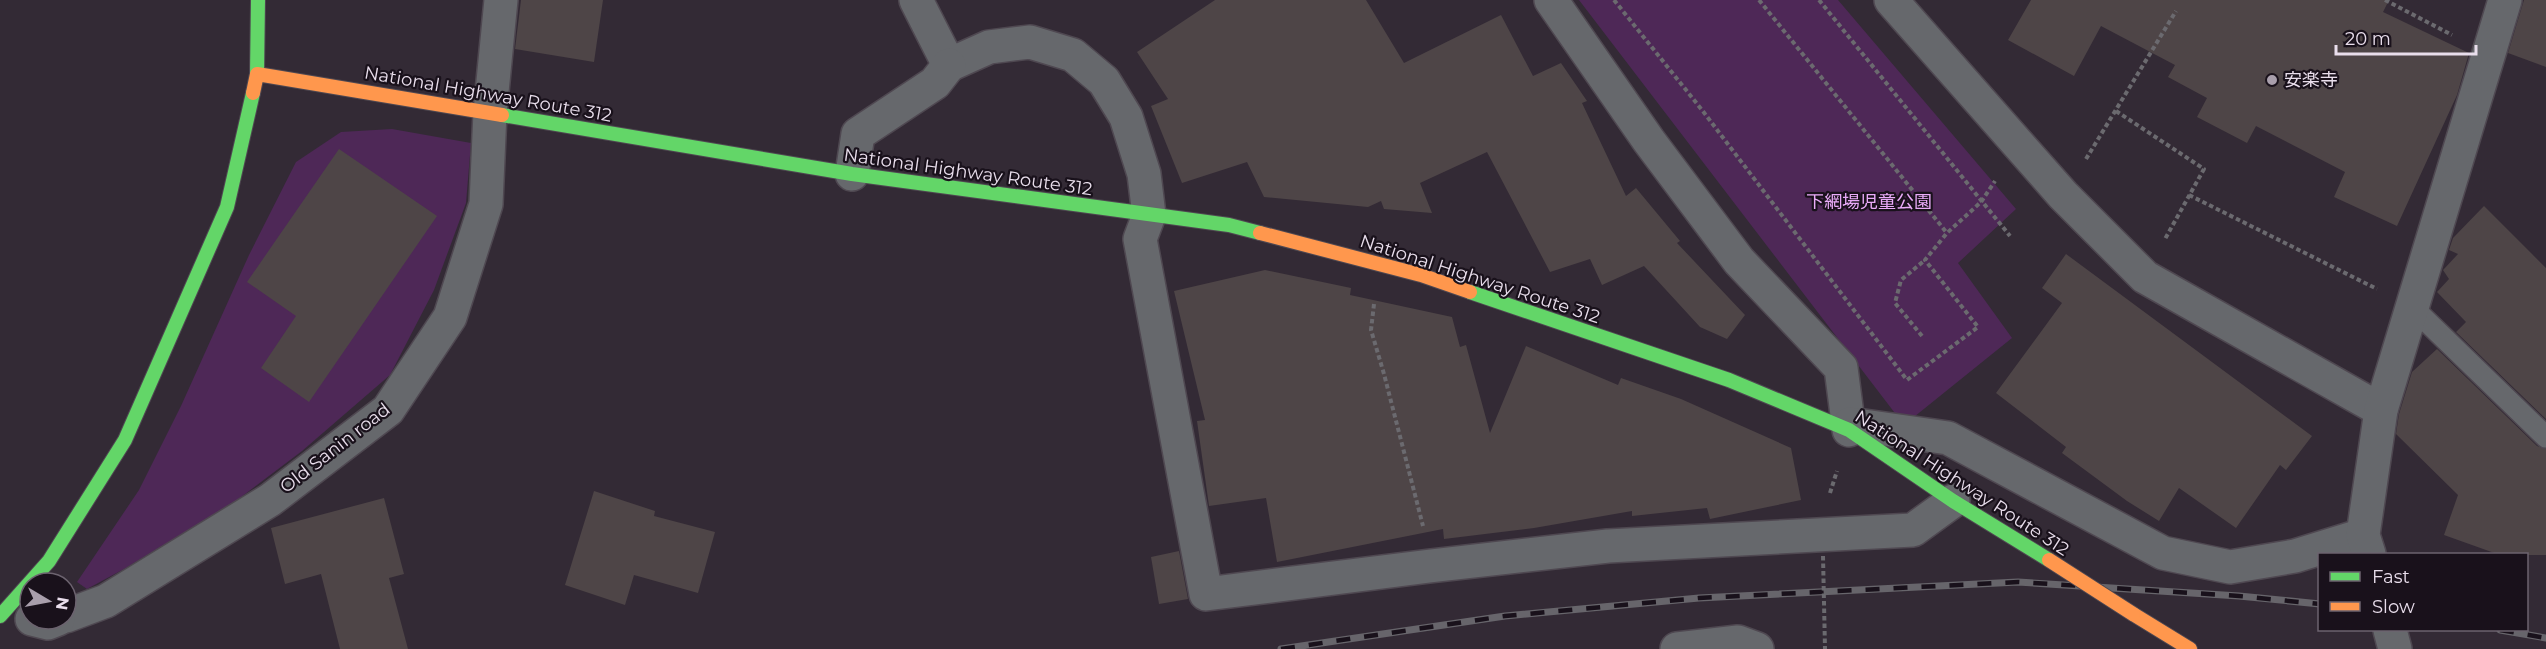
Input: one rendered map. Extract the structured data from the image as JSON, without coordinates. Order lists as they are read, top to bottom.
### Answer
{
  "streets": {
    "main road": ["National Highway Route 312"],
    "street": ["Old Sanin road"]
  },
  "crossings": [
    ["National Highway Route 312", "Old Sanin road"]
  ],
  "parks": ["下網場児童公園"],
  "places": ["安楽寺"],
  "legend": ["Fast", "Slow"],
  "scale_bar": "20 m",
  "north": "right"
}
